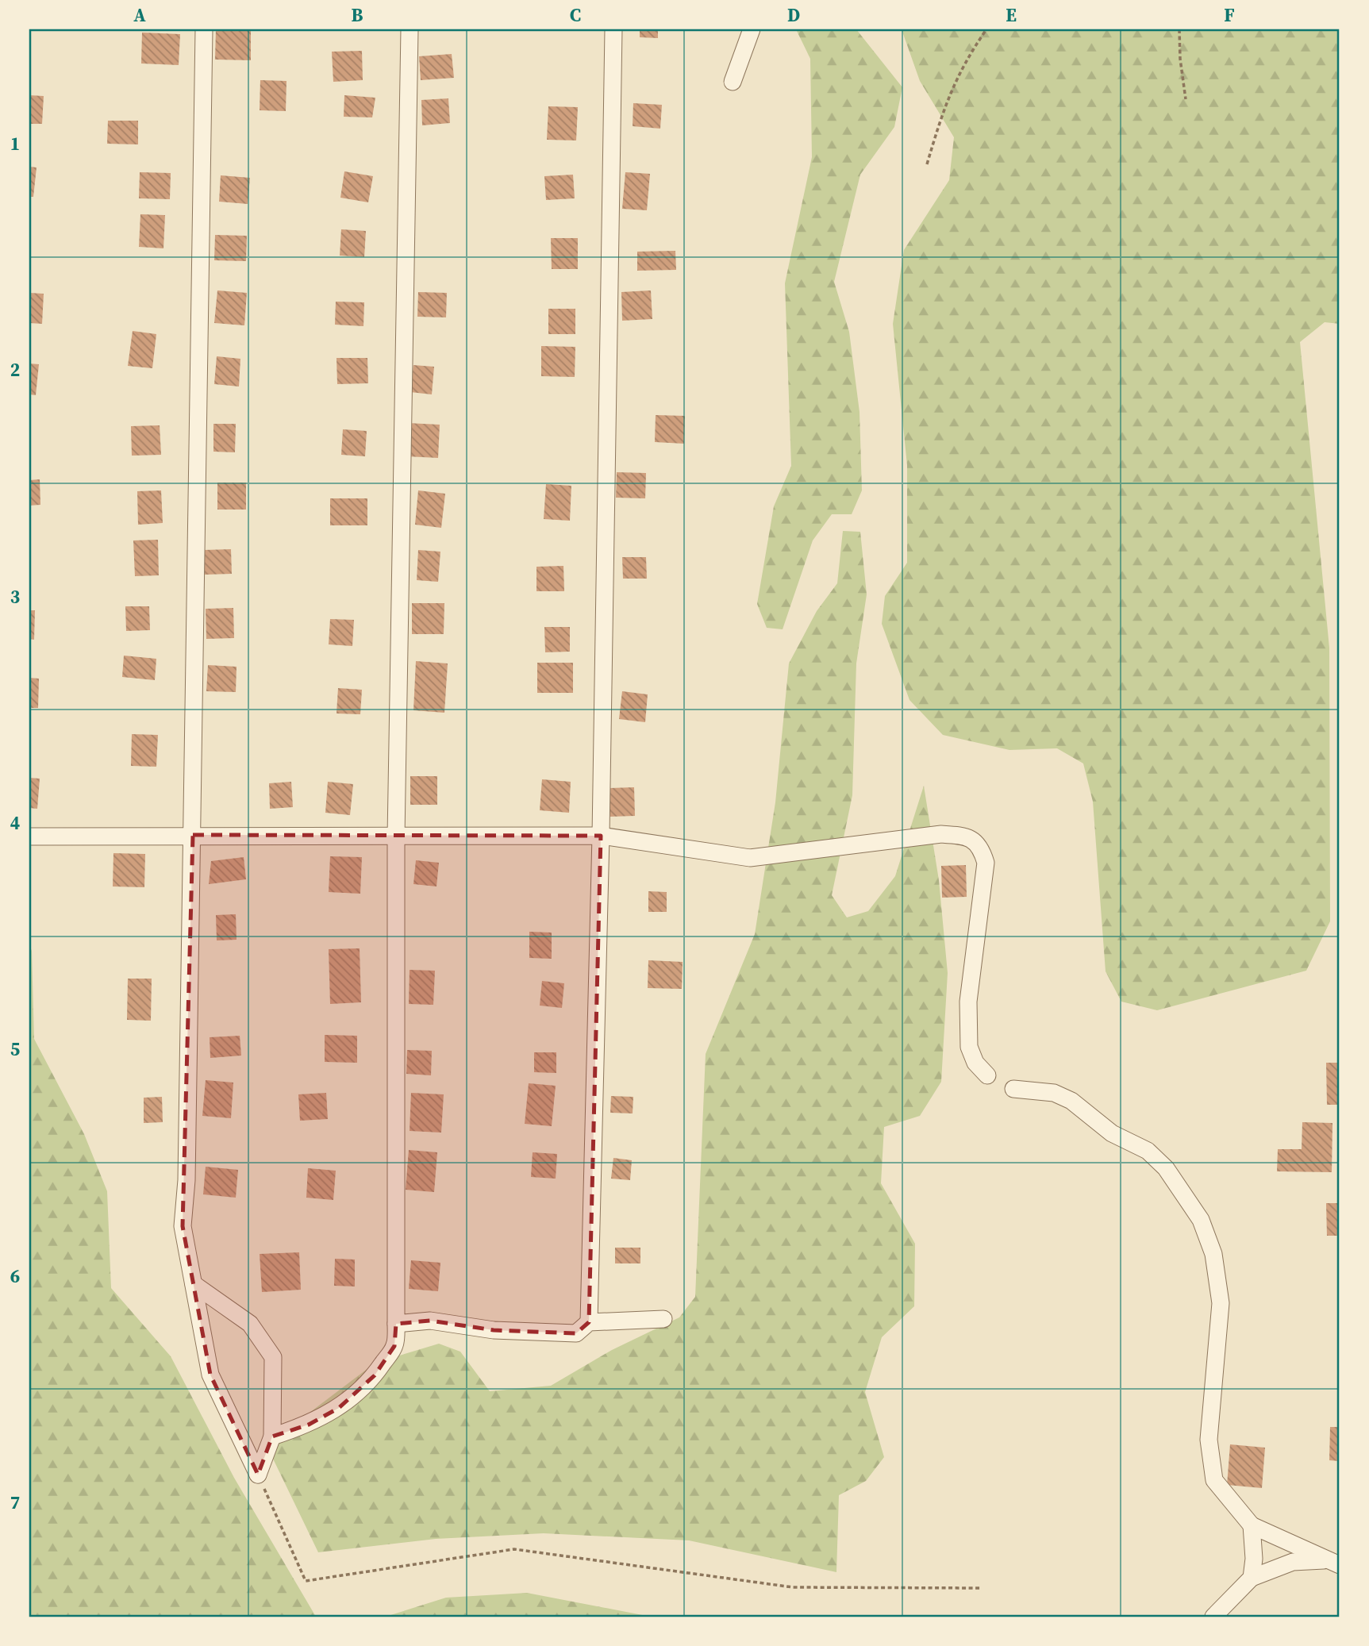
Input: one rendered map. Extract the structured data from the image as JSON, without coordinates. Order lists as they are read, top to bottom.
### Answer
{
  "grid": {
    "columns": [
      "A",
      "B",
      "C",
      "D",
      "E",
      "F"
    ],
    "rows": [
      "1",
      "2",
      "3",
      "4",
      "5",
      "6",
      "7"
    ]
  }
}
